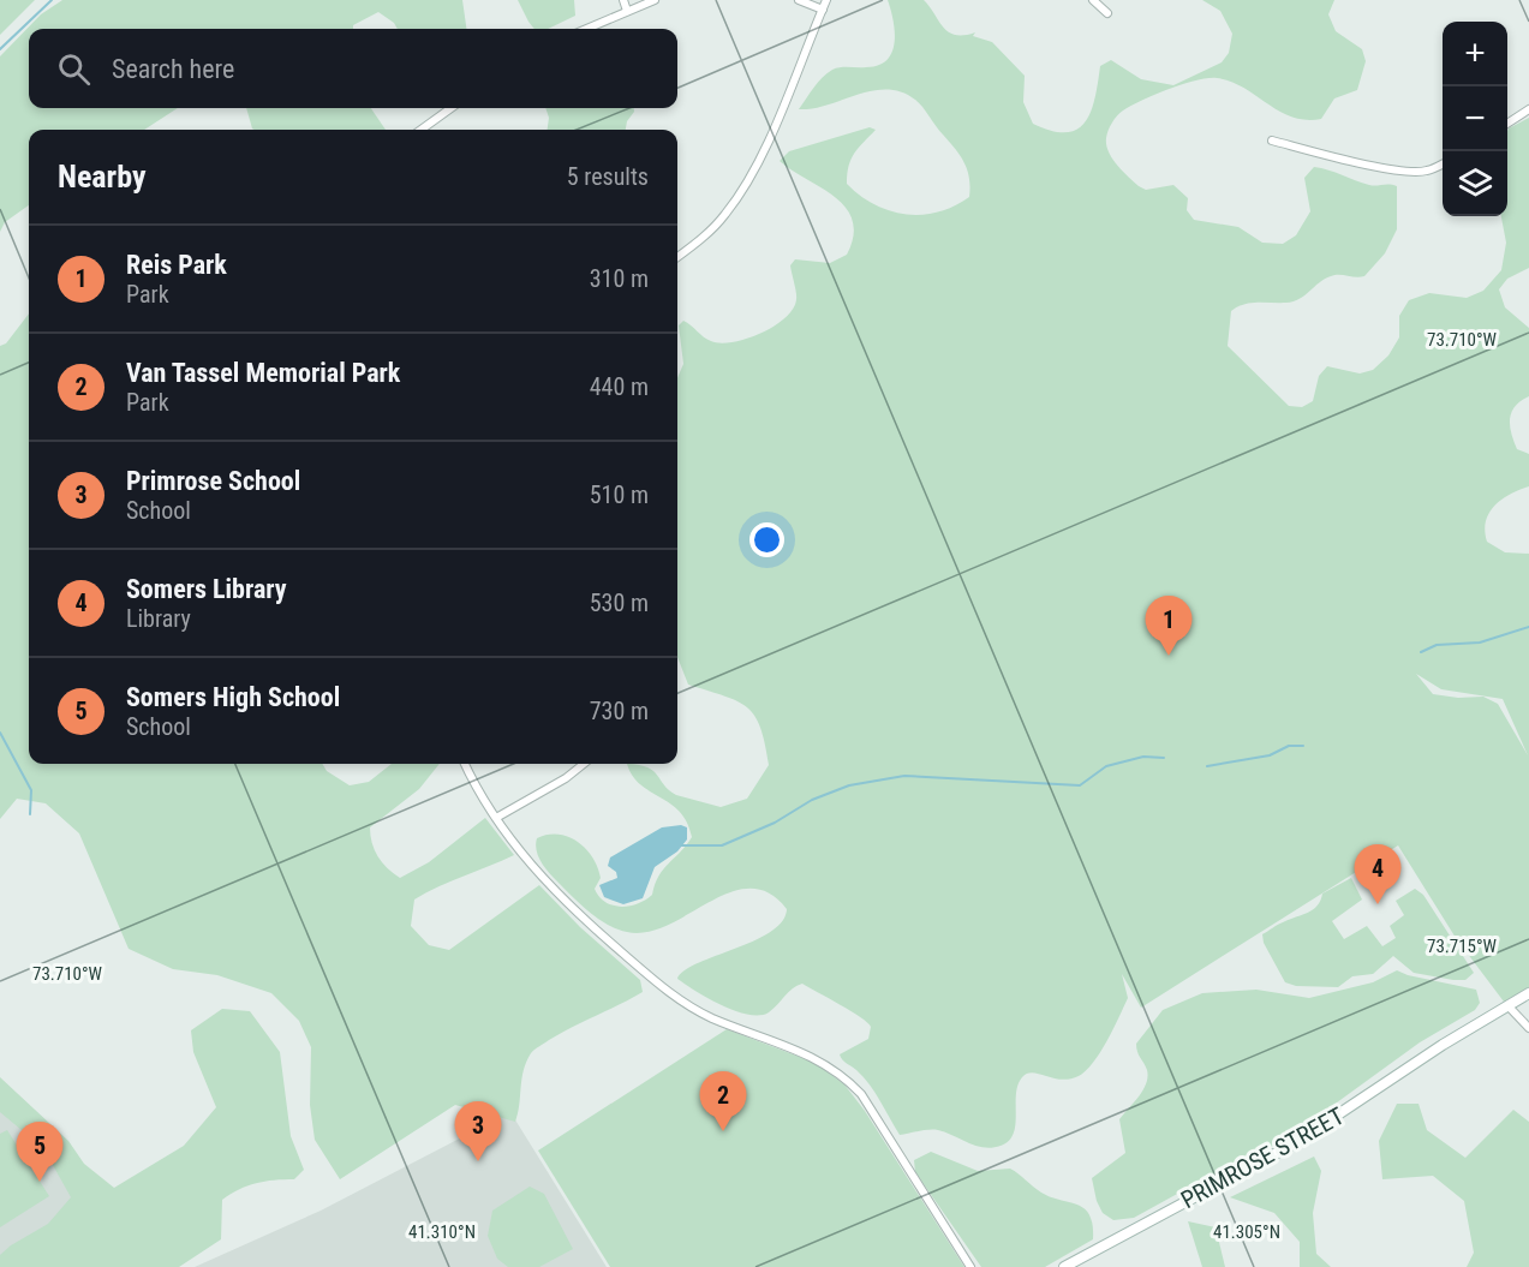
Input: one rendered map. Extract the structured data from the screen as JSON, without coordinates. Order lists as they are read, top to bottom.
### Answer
{
  "streets": {
    "main road": ["PRIMROSE STREET"]
  },
  "page": {
    "map_buttons": ["+", "−"],
    "search": "Search here",
    "heading": ["Nearby", "5 results"],
    "list": [
      {
        "mark": "1",
        "name": "Reis Park",
        "note": "Park",
        "value": "310 m"
      },
      {
        "mark": "2",
        "name": "Van Tassel Memorial Park",
        "note": "Park",
        "value": "440 m"
      },
      {
        "mark": "3",
        "name": "Primrose School",
        "note": "School",
        "value": "510 m"
      },
      {
        "mark": "4",
        "name": "Somers Library",
        "note": "Library",
        "value": "530 m"
      },
      {
        "mark": "5",
        "name": "Somers High School",
        "note": "School",
        "value": "730 m"
      }
    ],
    "pins": [
      "1",
      "4",
      "2",
      "3",
      "5"
    ]
  },
  "coordinates": [
    "73.710°W",
    "73.715°W",
    "41.310°N",
    "41.305°N"
  ]
}
